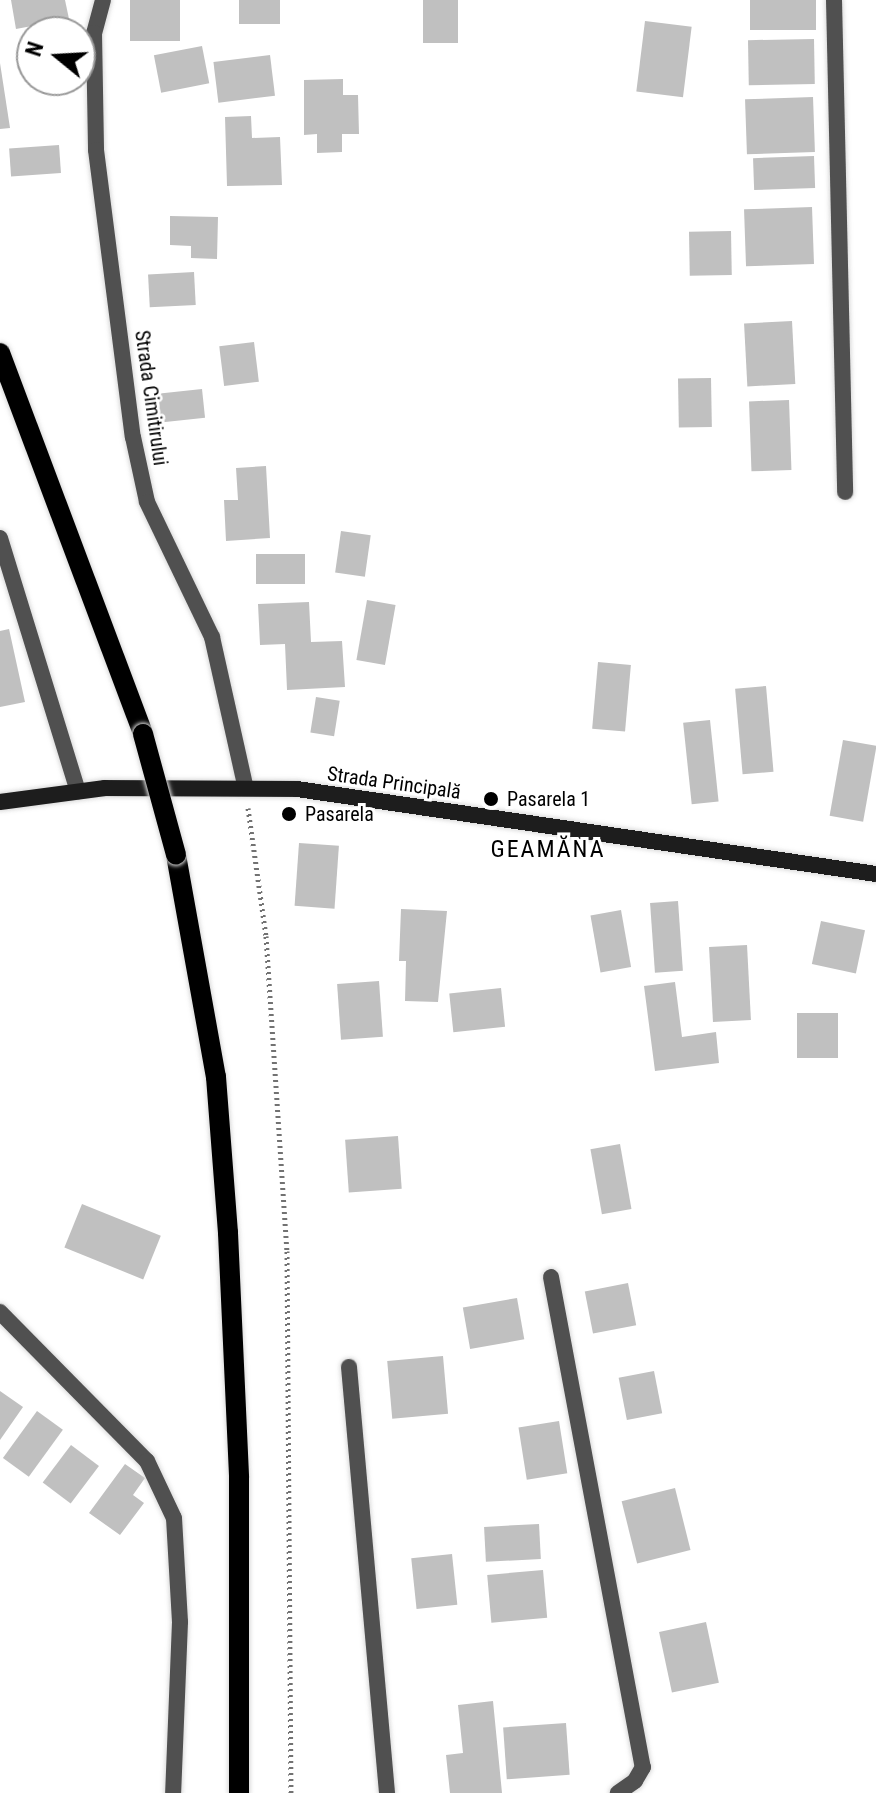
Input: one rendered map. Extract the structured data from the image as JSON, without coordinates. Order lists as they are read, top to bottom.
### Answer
{
  "streets": {
    "main road": ["Strada Principală"],
    "street": ["Strada Cimitirului"]
  },
  "crossings": [
    ["Strada Cimitirului", "Strada Principală"]
  ],
  "districts": ["GEAMĂNA"],
  "places": ["Pasarela 1", "Pasarela"],
  "north": "left"
}
